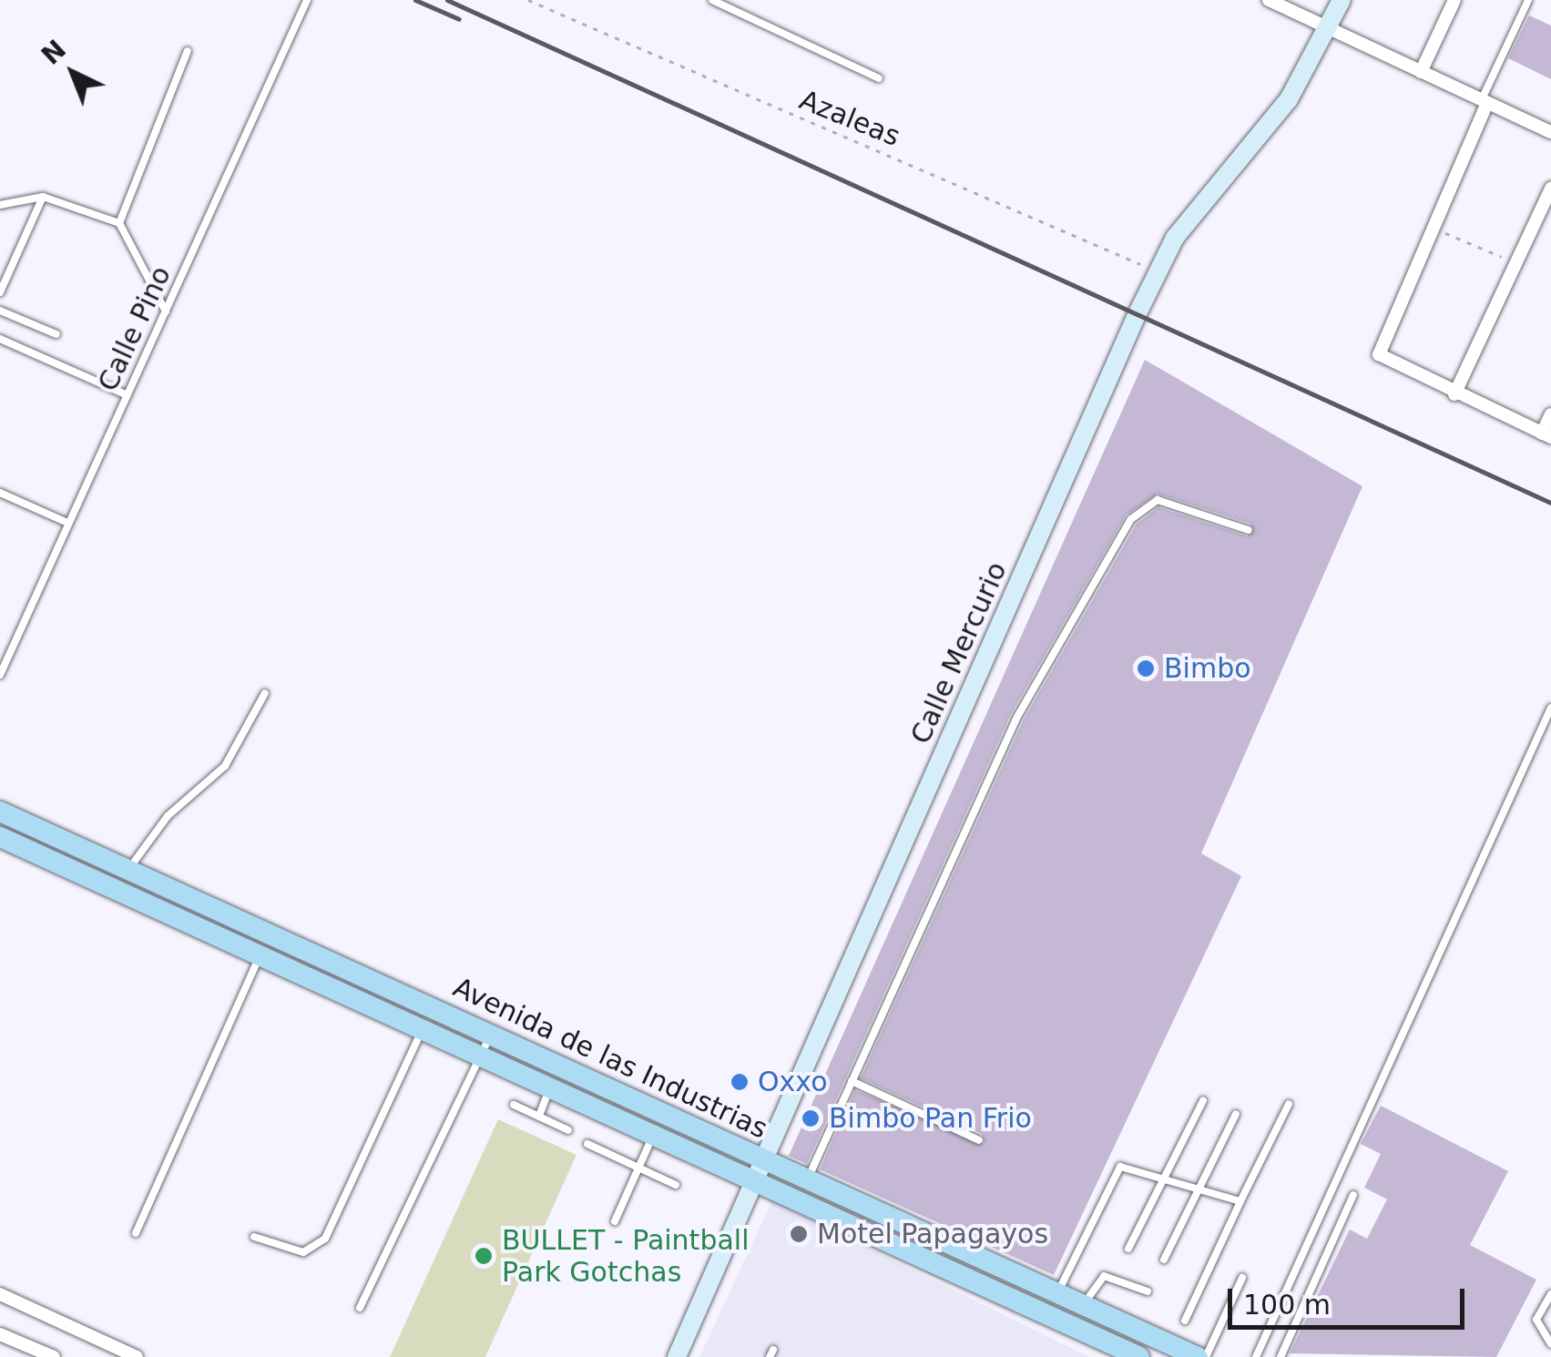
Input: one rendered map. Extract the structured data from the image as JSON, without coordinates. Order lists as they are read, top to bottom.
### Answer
{
  "streets": {
    "main road": ["Calle Mercurio", "Avenida de las Industrias"],
    "lane": ["Calle Pino"],
    "path": ["Azaleas"]
  },
  "crossings": [
    ["Azaleas", "Calle Mercurio"],
    ["Calle Mercurio", "Avenida de las Industrias"]
  ],
  "places": [
    "Bimbo",
    "Oxxo",
    "Bimbo Pan Frio",
    "Motel Papagayos",
    "BULLET - Paintball Park Gotchas"
  ],
  "scale_bar": "100 m",
  "north": "top left"
}
